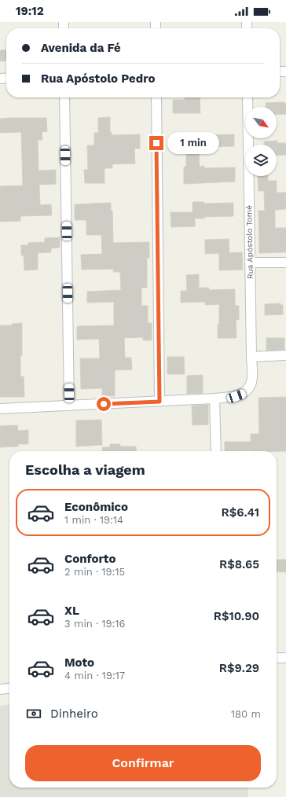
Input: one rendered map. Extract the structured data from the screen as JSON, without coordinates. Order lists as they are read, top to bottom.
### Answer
{
  "streets": {
    "street": ["Rua Apóstolo Tomé"]
  },
  "north": "bottom right",
  "page": {
    "status": "19:12",
    "banner": ["Avenida da Fé", "Rua Apóstolo Pedro"],
    "bubble": "1 min",
    "heading": "Escolha a viagem",
    "list": [
      {
        "name": "Econômico",
        "note": "1 min · 19:14",
        "value": "R$6.41"
      },
      {
        "name": "Conforto",
        "note": "2 min · 19:15",
        "value": "R$8.65"
      },
      {
        "name": "XL",
        "note": "3 min · 19:16",
        "value": "R$10.90"
      },
      {
        "name": "Moto",
        "note": "4 min · 19:17",
        "value": "R$9.29"
      }
    ],
    "pay": ["Dinheiro", "180 m"],
    "buttons": "Confirmar"
  }
}
